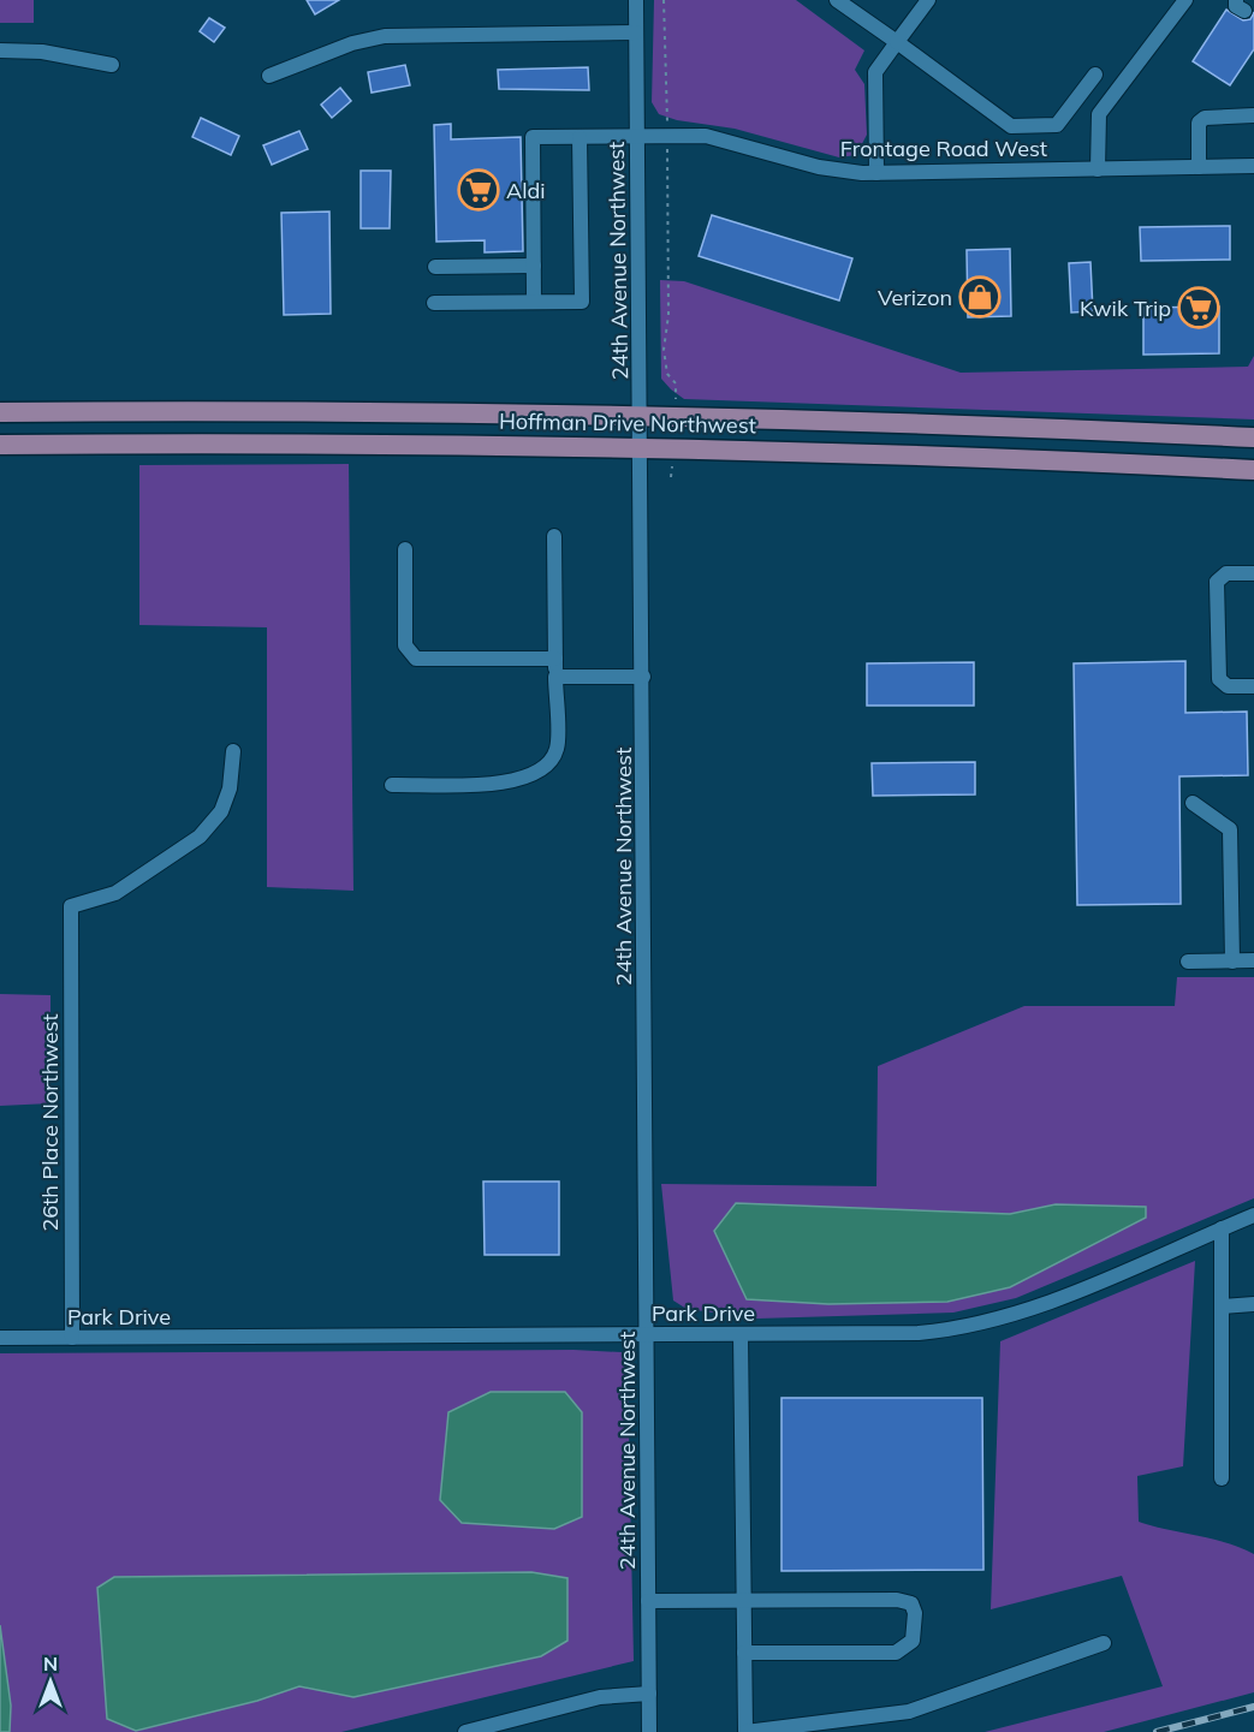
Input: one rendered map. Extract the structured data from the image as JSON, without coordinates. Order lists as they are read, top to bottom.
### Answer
{
  "streets": {
    "main road": ["Hoffman Drive Northwest"],
    "street": [
      "Frontage Road West",
      "24th Avenue Northwest",
      "26th Place Northwest",
      "Park Drive"
    ]
  },
  "crossings": [
    ["Frontage Road West", "24th Avenue Northwest"],
    ["24th Avenue Northwest", "Hoffman Drive Northwest"],
    ["24th Avenue Northwest", "Park Drive"],
    ["26th Place Northwest", "Park Drive"]
  ],
  "places": {
    "supermarket": ["Aldi", "Kwik Trip"],
    "shop": ["Verizon"]
  },
  "north": "top"
}
